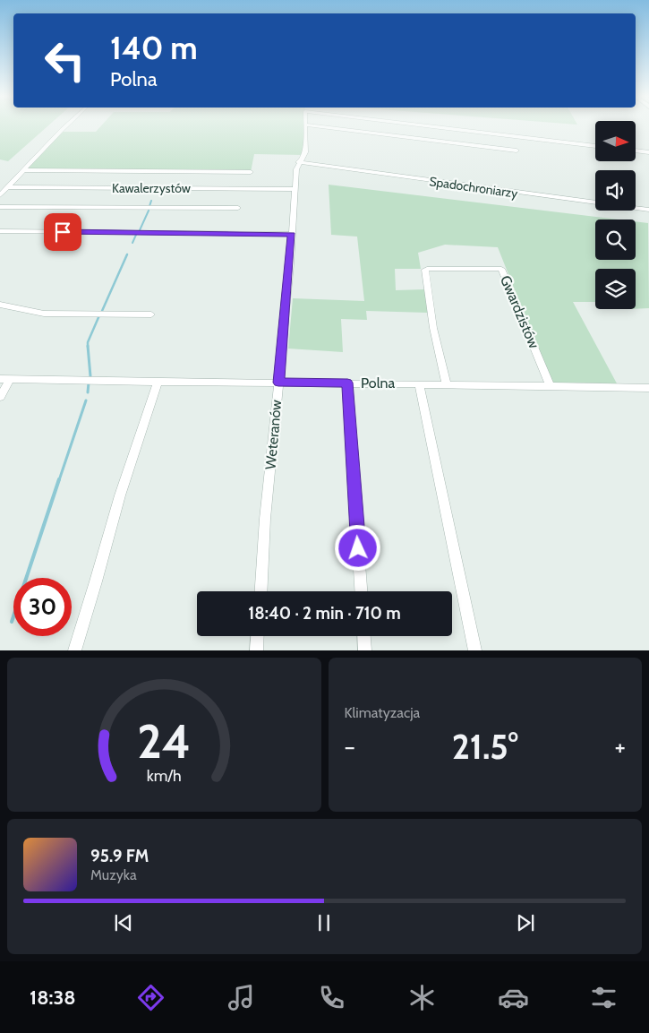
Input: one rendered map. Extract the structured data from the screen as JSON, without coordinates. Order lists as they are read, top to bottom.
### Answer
{
  "streets": {
    "street": [
      "Spadochroniarzy",
      "Kawalerzystów",
      "Gwardzistów",
      "Polna",
      "Weteranów"
    ]
  },
  "crossings": [
    ["Spadochroniarzy", "Weteranów"],
    ["Kawalerzystów", "Weteranów"],
    ["Gwardzistów", "Polna"],
    ["Polna", "Weteranów"]
  ],
  "north": "right",
  "page": {
    "turn": ["140 m", "Polna"],
    "limit": "30",
    "trip": "18:40 · 2 min · 710 m",
    "tile": "Klimatyzacja",
    "heat": ["−", "21.5°", "+"],
    "song": ["95.9 FM", "Muzyka"],
    "tabs": "18:38",
    "gauge": ["24", "km/h"]
  }
}
